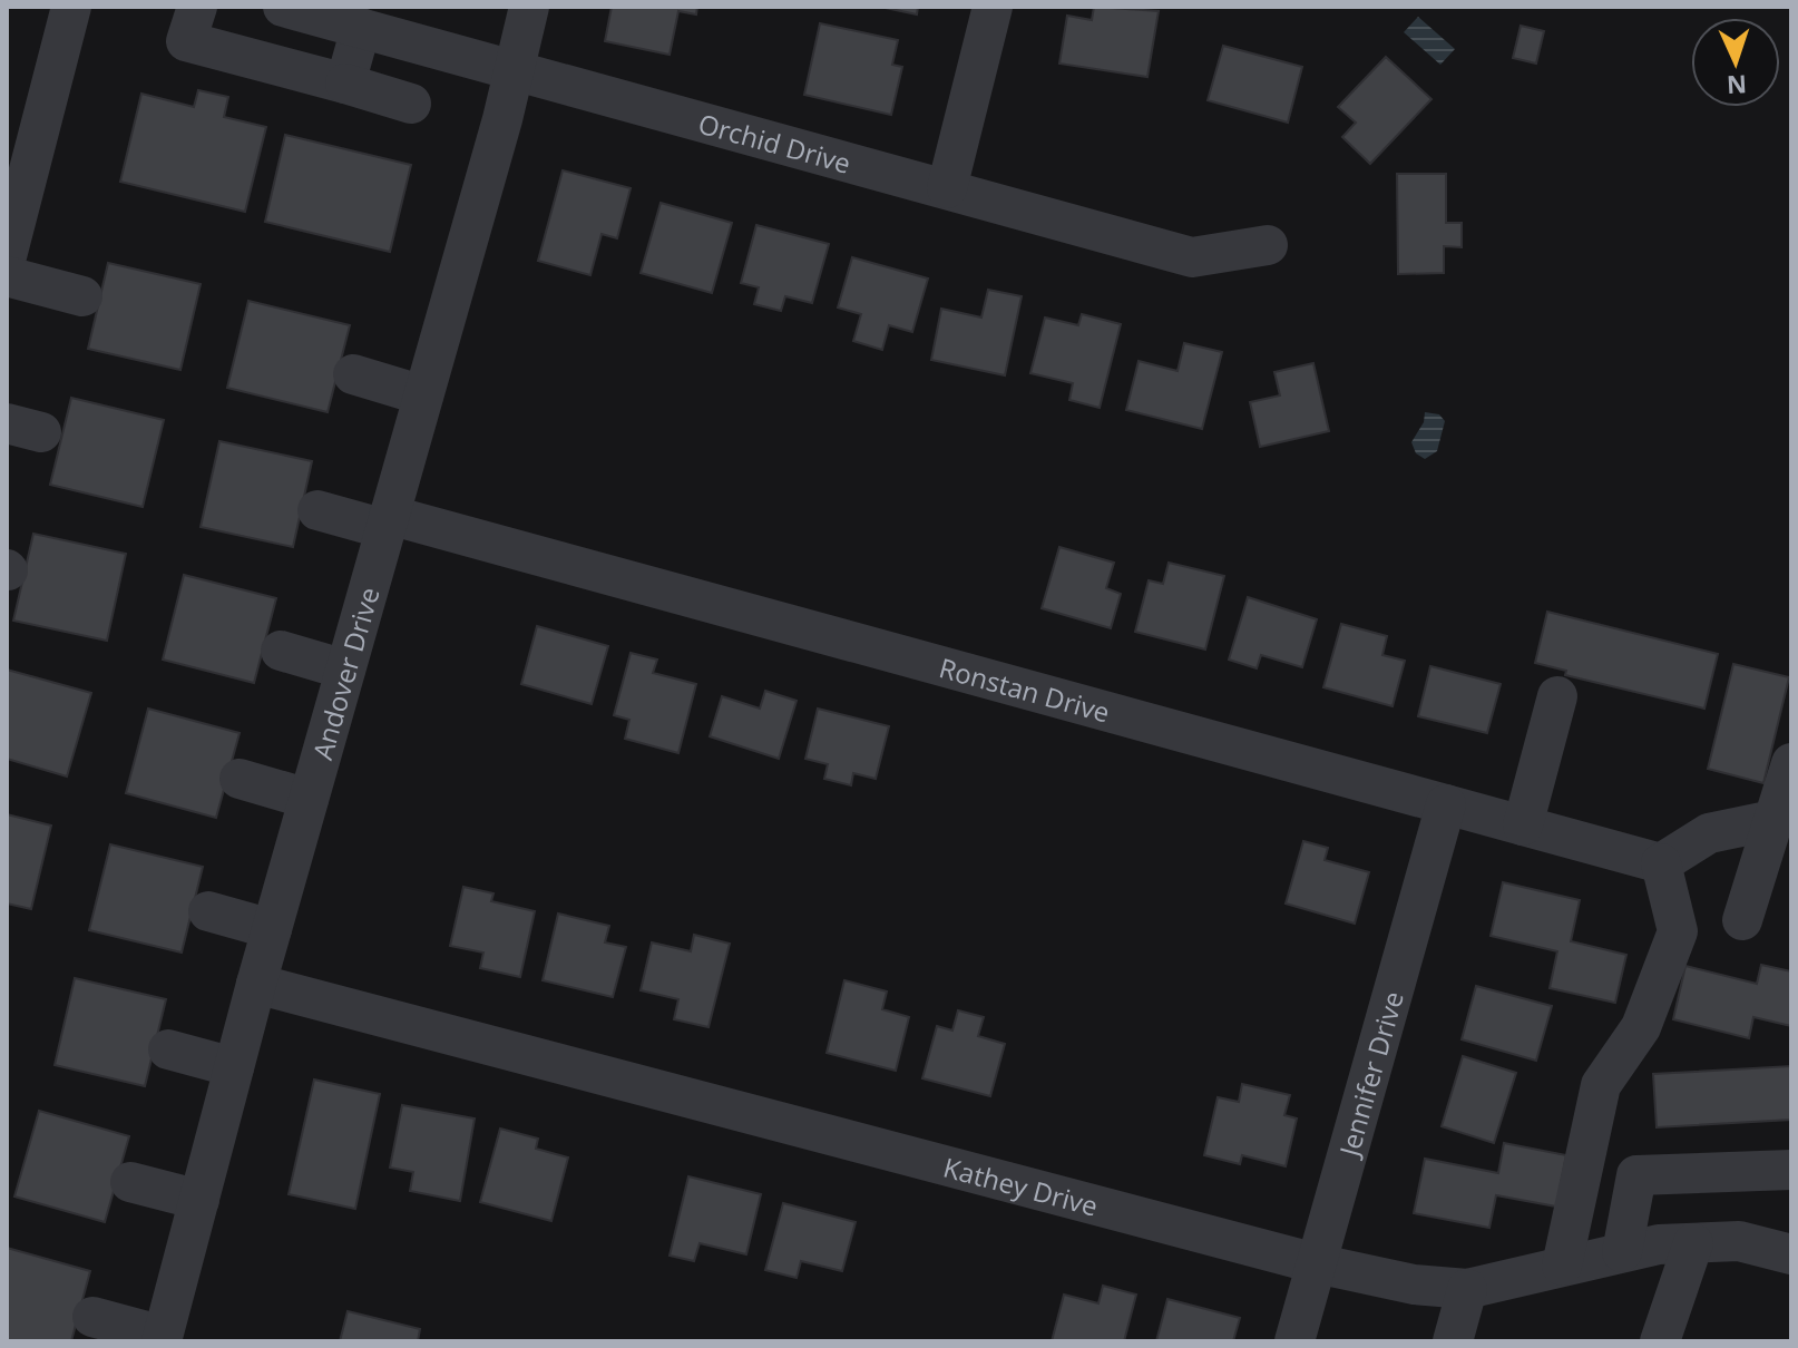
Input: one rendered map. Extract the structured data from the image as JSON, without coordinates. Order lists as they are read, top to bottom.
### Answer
{
  "streets": {
    "street": [
      "Orchid Drive",
      "Andover Drive",
      "Ronstan Drive",
      "Jennifer Drive",
      "Kathey Drive"
    ]
  },
  "crossings": [
    ["Orchid Drive", "Andover Drive"],
    ["Andover Drive", "Ronstan Drive"],
    ["Andover Drive", "Kathey Drive"],
    ["Ronstan Drive", "Jennifer Drive"],
    ["Jennifer Drive", "Kathey Drive"]
  ],
  "north": "bottom"
}
